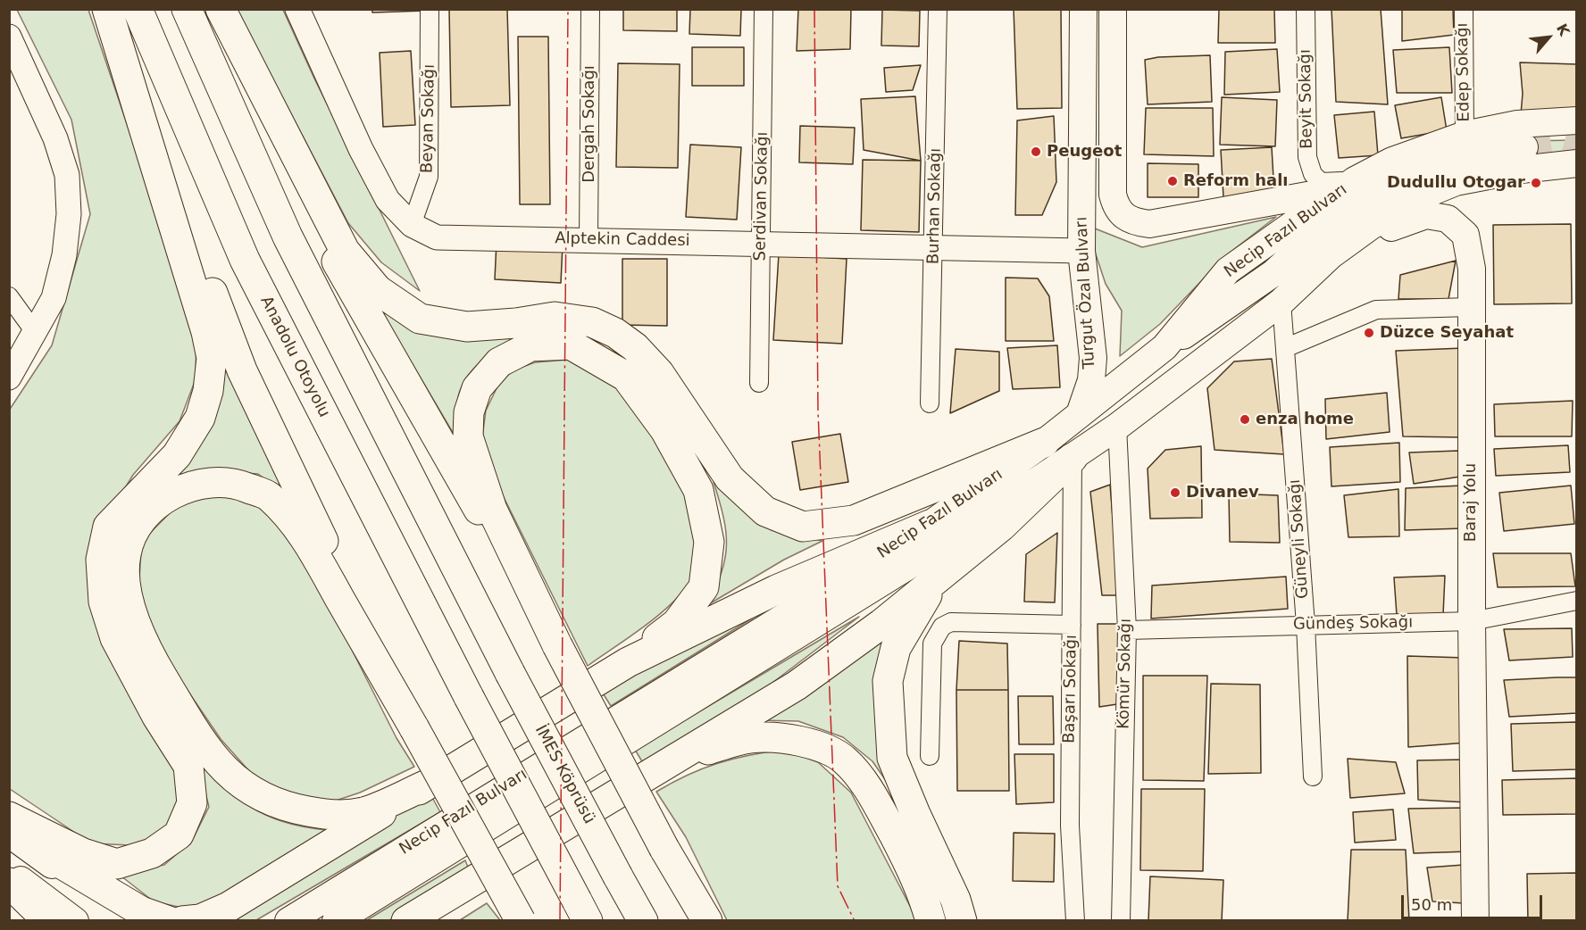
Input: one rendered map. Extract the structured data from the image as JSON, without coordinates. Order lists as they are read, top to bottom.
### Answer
{
  "streets": {
    "highway": ["Anadolu Otoyolu", "İMES Köprüsü"],
    "main road": [
      "Necip Fazıl Bulvarı",
      "Alptekin Caddesi",
      "Turgut Özal Bulvarı",
      "Baraj Yolu"
    ],
    "street": [
      "Edep Sokağı",
      "Beyit Sokağı",
      "Beyan Sokağı",
      "Dergah Sokağı",
      "Serdivan Sokağı",
      "Burhan Sokağı",
      "Güneyli Sokağı",
      "Gündeş Sokağı",
      "Kömür Sokağı",
      "Başarı Sokağı"
    ]
  },
  "crossings": [
    ["Edep Sokağı", "Necip Fazıl Bulvarı"],
    ["Beyit Sokağı", "Necip Fazıl Bulvarı"],
    ["Beyan Sokağı", "Alptekin Caddesi"],
    ["Dergah Sokağı", "Alptekin Caddesi"],
    ["Serdivan Sokağı", "Alptekin Caddesi"],
    ["Burhan Sokağı", "Alptekin Caddesi"],
    ["Necip Fazıl Bulvarı", "Turgut Özal Bulvarı"],
    ["Necip Fazıl Bulvarı", "Baraj Yolu"],
    ["Necip Fazıl Bulvarı", "Güneyli Sokağı"],
    ["Necip Fazıl Bulvarı", "Kömür Sokağı"],
    ["Necip Fazıl Bulvarı", "Başarı Sokağı"],
    ["Alptekin Caddesi", "Turgut Özal Bulvarı"],
    ["Baraj Yolu", "Gündeş Sokağı"],
    ["Güneyli Sokağı", "Gündeş Sokağı"],
    ["Gündeş Sokağı", "Kömür Sokağı"]
  ],
  "places": [
    "Peugeot",
    "Reform halı",
    "Dudullu Otogar",
    "Düzce Seyahat",
    "enza home",
    "Divanev"
  ],
  "scale_bar": "50 m",
  "north": "top right"
}
